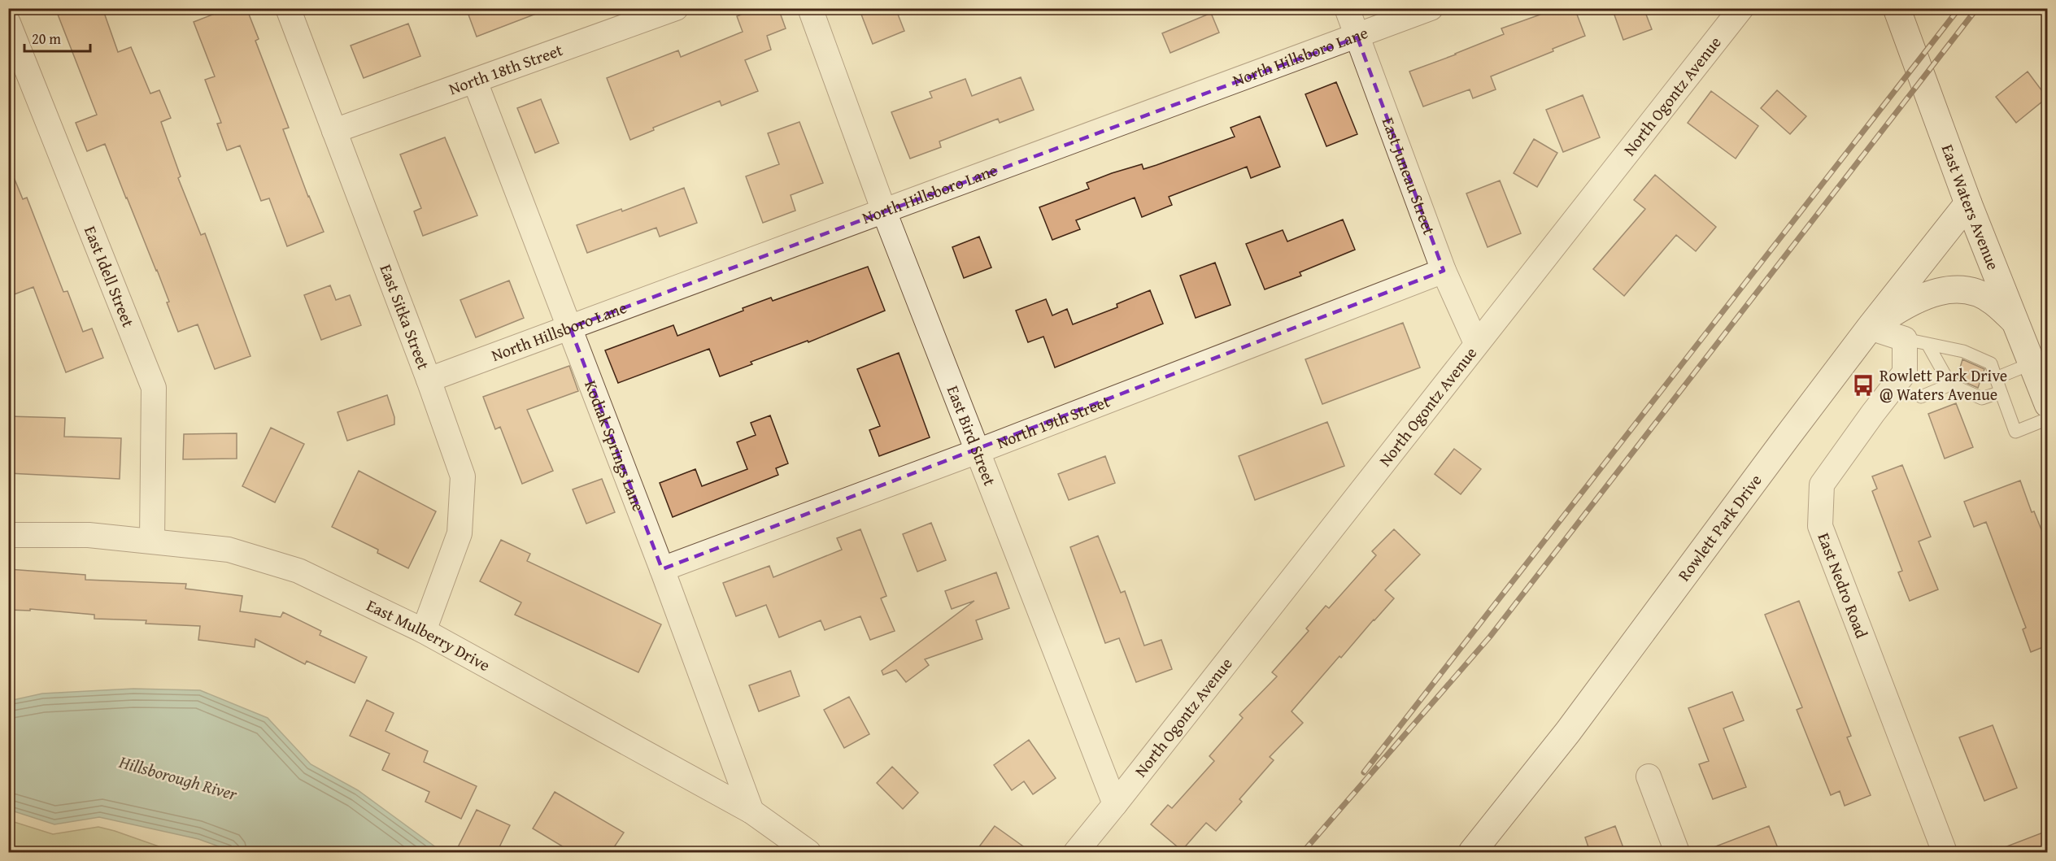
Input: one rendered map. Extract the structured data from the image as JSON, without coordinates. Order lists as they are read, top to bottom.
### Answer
{
  "streets": {
    "street": [
      "North Hillsboro Lane",
      "North 18th Street",
      "North Ogontz Avenue",
      "East Juneau Street",
      "East Waters Avenue",
      "East Idell Street",
      "East Sitka Street",
      "North 19th Street",
      "East Bird Street",
      "Kodiak Springs Lane",
      "Rowlett Park Drive",
      "East Nedro Road",
      "East Mulberry Drive"
    ]
  },
  "crossings": [
    ["North Hillsboro Lane", "East Juneau Street"],
    ["North Hillsboro Lane", "East Sitka Street"],
    ["North Hillsboro Lane", "East Bird Street"],
    ["North Hillsboro Lane", "Kodiak Springs Lane"],
    ["North 18th Street", "East Sitka Street"],
    ["North 18th Street", "Kodiak Springs Lane"],
    ["North Ogontz Avenue", "East Juneau Street"],
    ["North Ogontz Avenue", "East Bird Street"],
    ["East Juneau Street", "North 19th Street"],
    ["East Waters Avenue", "Rowlett Park Drive"],
    ["East Idell Street", "East Mulberry Drive"],
    ["East Sitka Street", "East Mulberry Drive"],
    ["North 19th Street", "East Bird Street"],
    ["North 19th Street", "Kodiak Springs Lane"],
    ["Kodiak Springs Lane", "East Mulberry Drive"]
  ],
  "water": ["Hillsborough River"],
  "places": {
    "bus stop": ["Rowlett Park Drive @ Waters Avenue"]
  },
  "scale_bar": "20 m"
}
